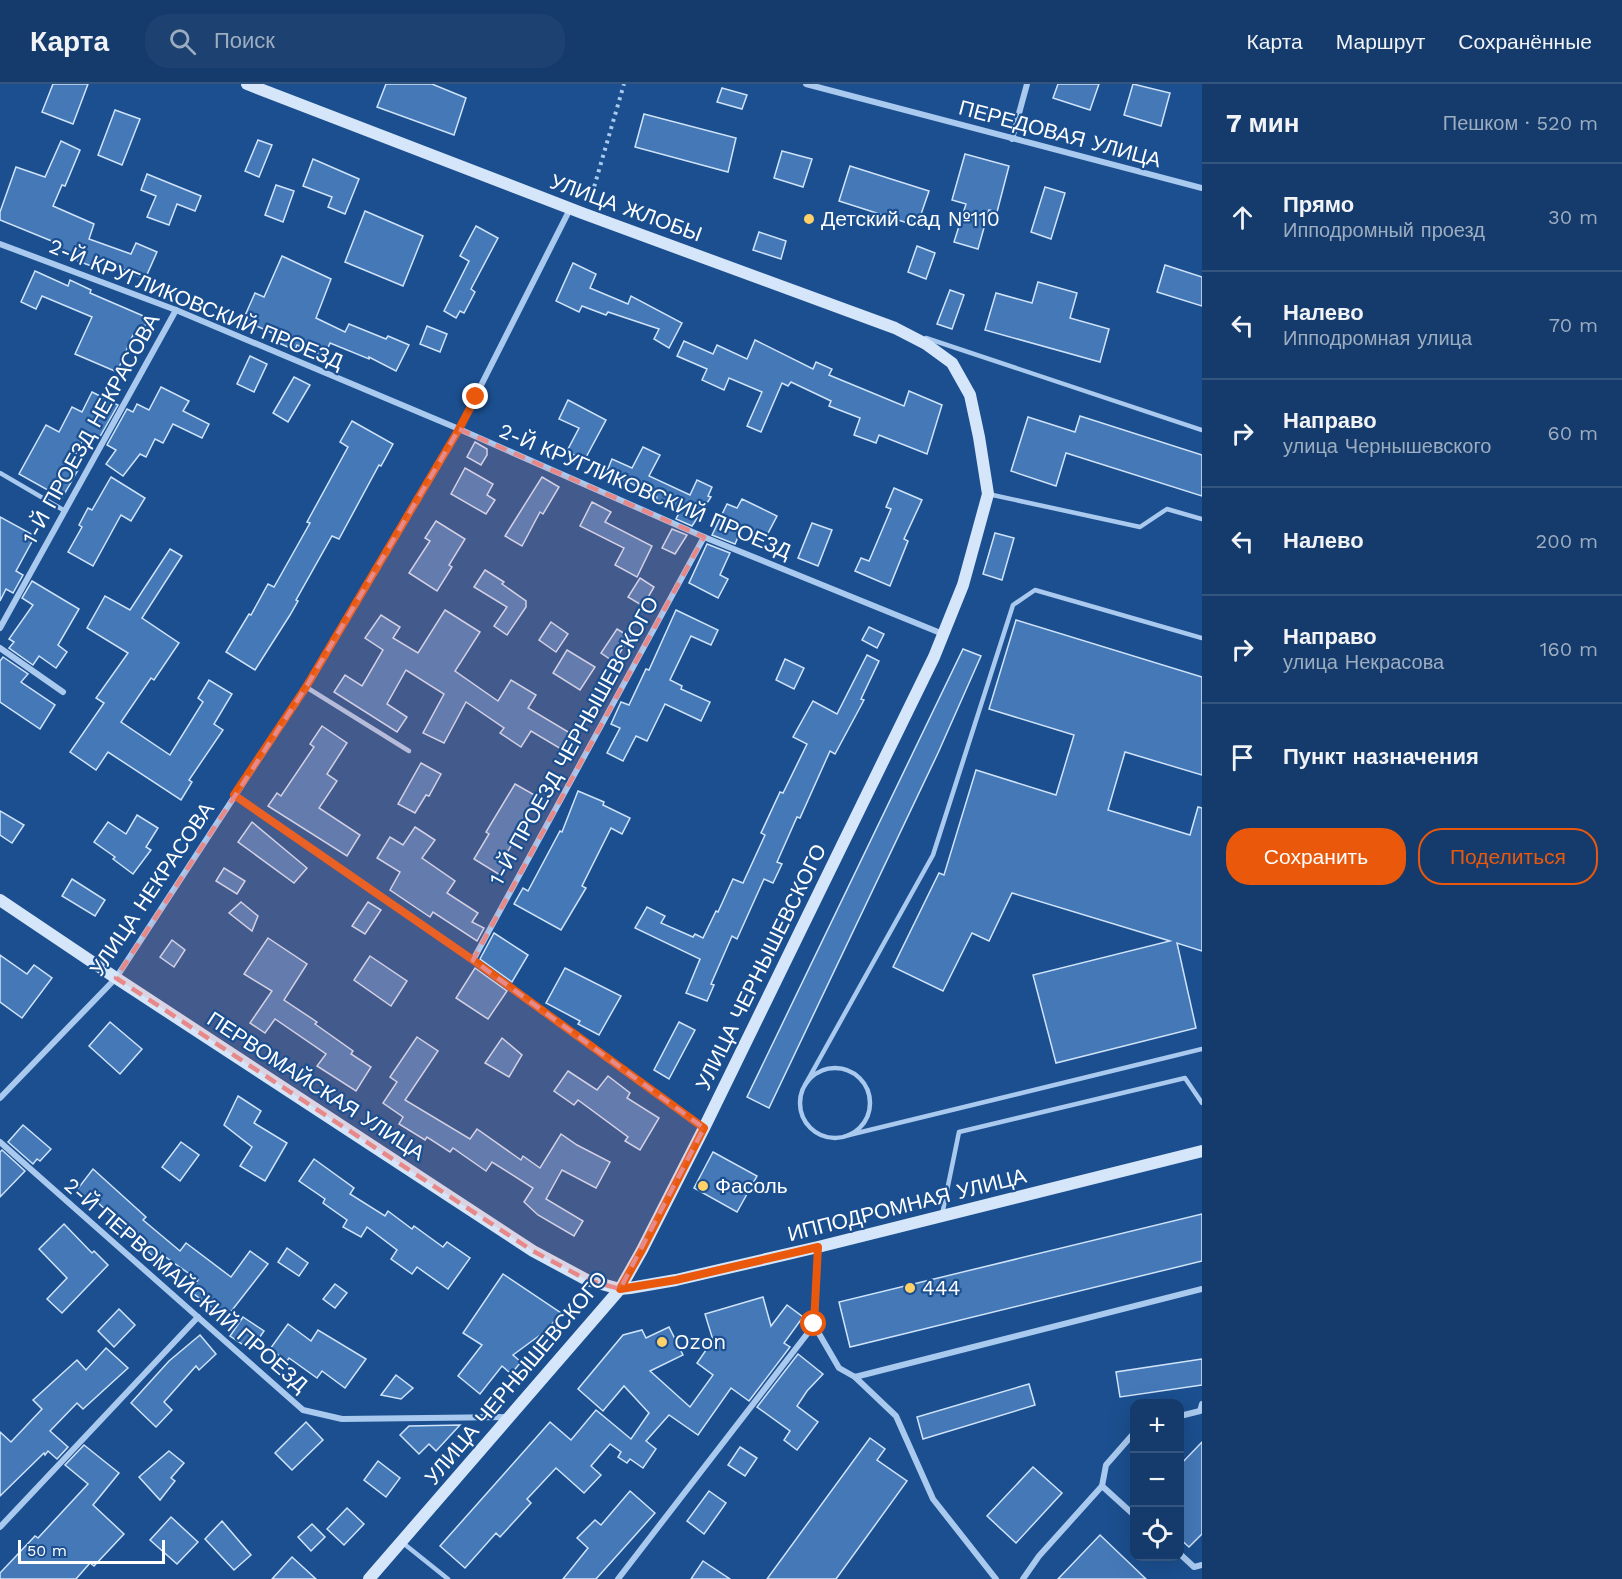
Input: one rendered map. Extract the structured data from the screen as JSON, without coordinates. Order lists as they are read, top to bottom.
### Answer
{
  "streets": {
    "street": [
      "ПЕРЕДОВАЯ УЛИЦА",
      "УЛИЦА ЖЛОБЫ",
      "2-Й КРУГЛИКОВСКИЙ ПРОЕЗД",
      "1-Й ПРОЕЗД НЕКРАСОВА",
      "1-Й ПРОЕЗД ЧЕРНЫШЕВСКОГО",
      "УЛИЦА НЕКРАСОВА",
      "УЛИЦА ЧЕРНЫШЕВСКОГО",
      "ПЕРВОМАЙСКАЯ УЛИЦА",
      "ИППОДРОМНАЯ УЛИЦА",
      "2-Й ПЕРВОМАЙСКИЙ ПРОЕЗД"
    ]
  },
  "crossings": [
    ["УЛИЦА ЖЛОБЫ", "УЛИЦА НЕКРАСОВА"],
    ["УЛИЦА ЖЛОБЫ", "УЛИЦА ЧЕРНЫШЕВСКОГО"],
    ["2-Й КРУГЛИКОВСКИЙ ПРОЕЗД", "1-Й ПРОЕЗД НЕКРАСОВА"],
    ["2-Й КРУГЛИКОВСКИЙ ПРОЕЗД", "1-Й ПРОЕЗД ЧЕРНЫШЕВСКОГО"],
    ["2-Й КРУГЛИКОВСКИЙ ПРОЕЗД", "УЛИЦА НЕКРАСОВА"],
    ["2-Й КРУГЛИКОВСКИЙ ПРОЕЗД", "УЛИЦА ЧЕРНЫШЕВСКОГО"],
    ["УЛИЦА НЕКРАСОВА", "ПЕРВОМАЙСКАЯ УЛИЦА"],
    ["УЛИЦА ЧЕРНЫШЕВСКОГО", "ПЕРВОМАЙСКАЯ УЛИЦА"],
    ["УЛИЦА ЧЕРНЫШЕВСКОГО", "ИППОДРОМНАЯ УЛИЦА"],
    ["УЛИЦА ЧЕРНЫШЕВСКОГО", "2-Й ПЕРВОМАЙСКИЙ ПРОЕЗД"],
    ["ПЕРВОМАЙСКАЯ УЛИЦА", "ИППОДРОМНАЯ УЛИЦА"]
  ],
  "places": [
    "Детский сад №110",
    "Фасоль",
    "444",
    "Ozon"
  ],
  "scale_bar": "50 m",
  "page": {
    "header": "Карта",
    "search": "Поиск",
    "nav": ["Карта", "Маршрут", "Сохранённые"],
    "heading": ["7 мин", "Пешком · 520 m"],
    "list": [
      ["Прямо", "Ипподромный проезд", "30 m"],
      ["Налево", "Ипподромная улица", "70 m"],
      ["Направо", "улица Чернышевского", "60 m"],
      ["Налево", "200 m"],
      ["Направо", "улица Некрасова", "160 m"],
      "Пункт назначения"
    ],
    "buttons": ["Сохранить", "Поделиться"],
    "map_buttons": ["+", "−"],
    "scale": "50 m"
  }
}
